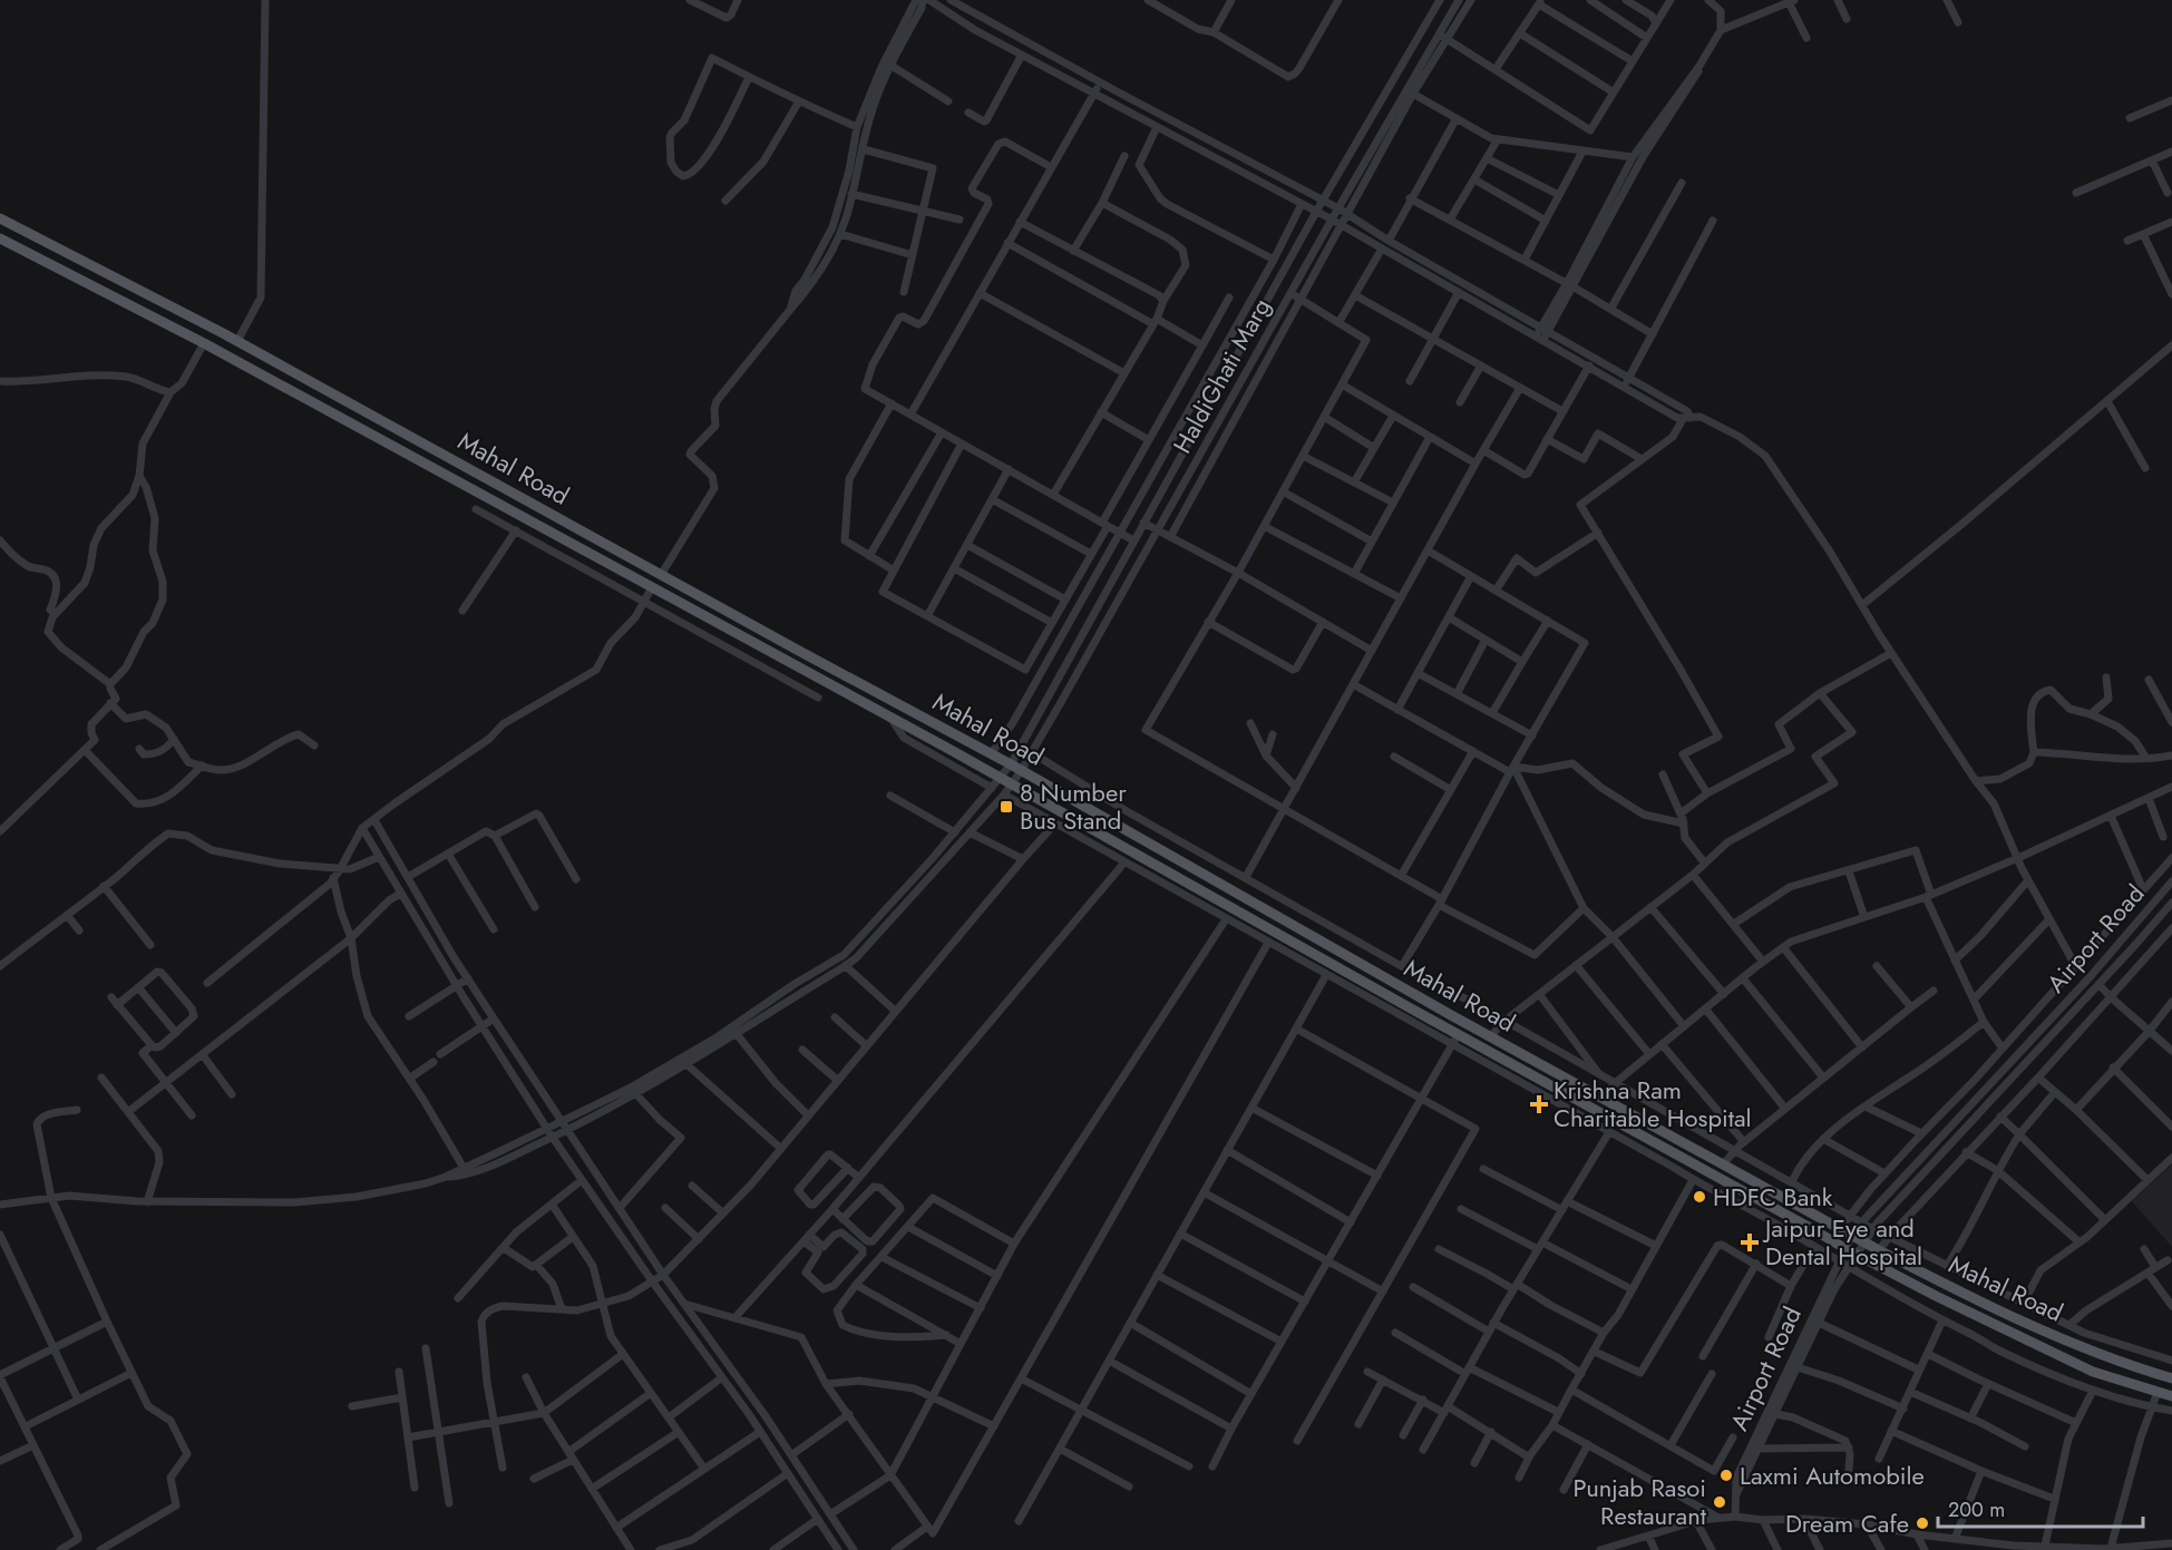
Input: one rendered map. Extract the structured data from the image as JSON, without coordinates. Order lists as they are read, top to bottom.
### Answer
{
  "streets": {
    "main road": ["Mahal Road"],
    "street": ["HaldiGhati Marg", "Airport Road"]
  },
  "crossings": [
    ["HaldiGhati Marg", "Mahal Road"],
    ["Mahal Road", "Airport Road"]
  ],
  "places": {
    "transit": ["8 Number Bus Stand"],
    "health": ["Krishna Ram Charitable Hospital", "Jaipur Eye and Dental Hospital"],
    "other": [
      "HDFC Bank",
      "Laxmi Automobile",
      "Punjab Rasoi Restaurant",
      "Dream Cafe"
    ]
  },
  "scale_bar": "200 m"
}
